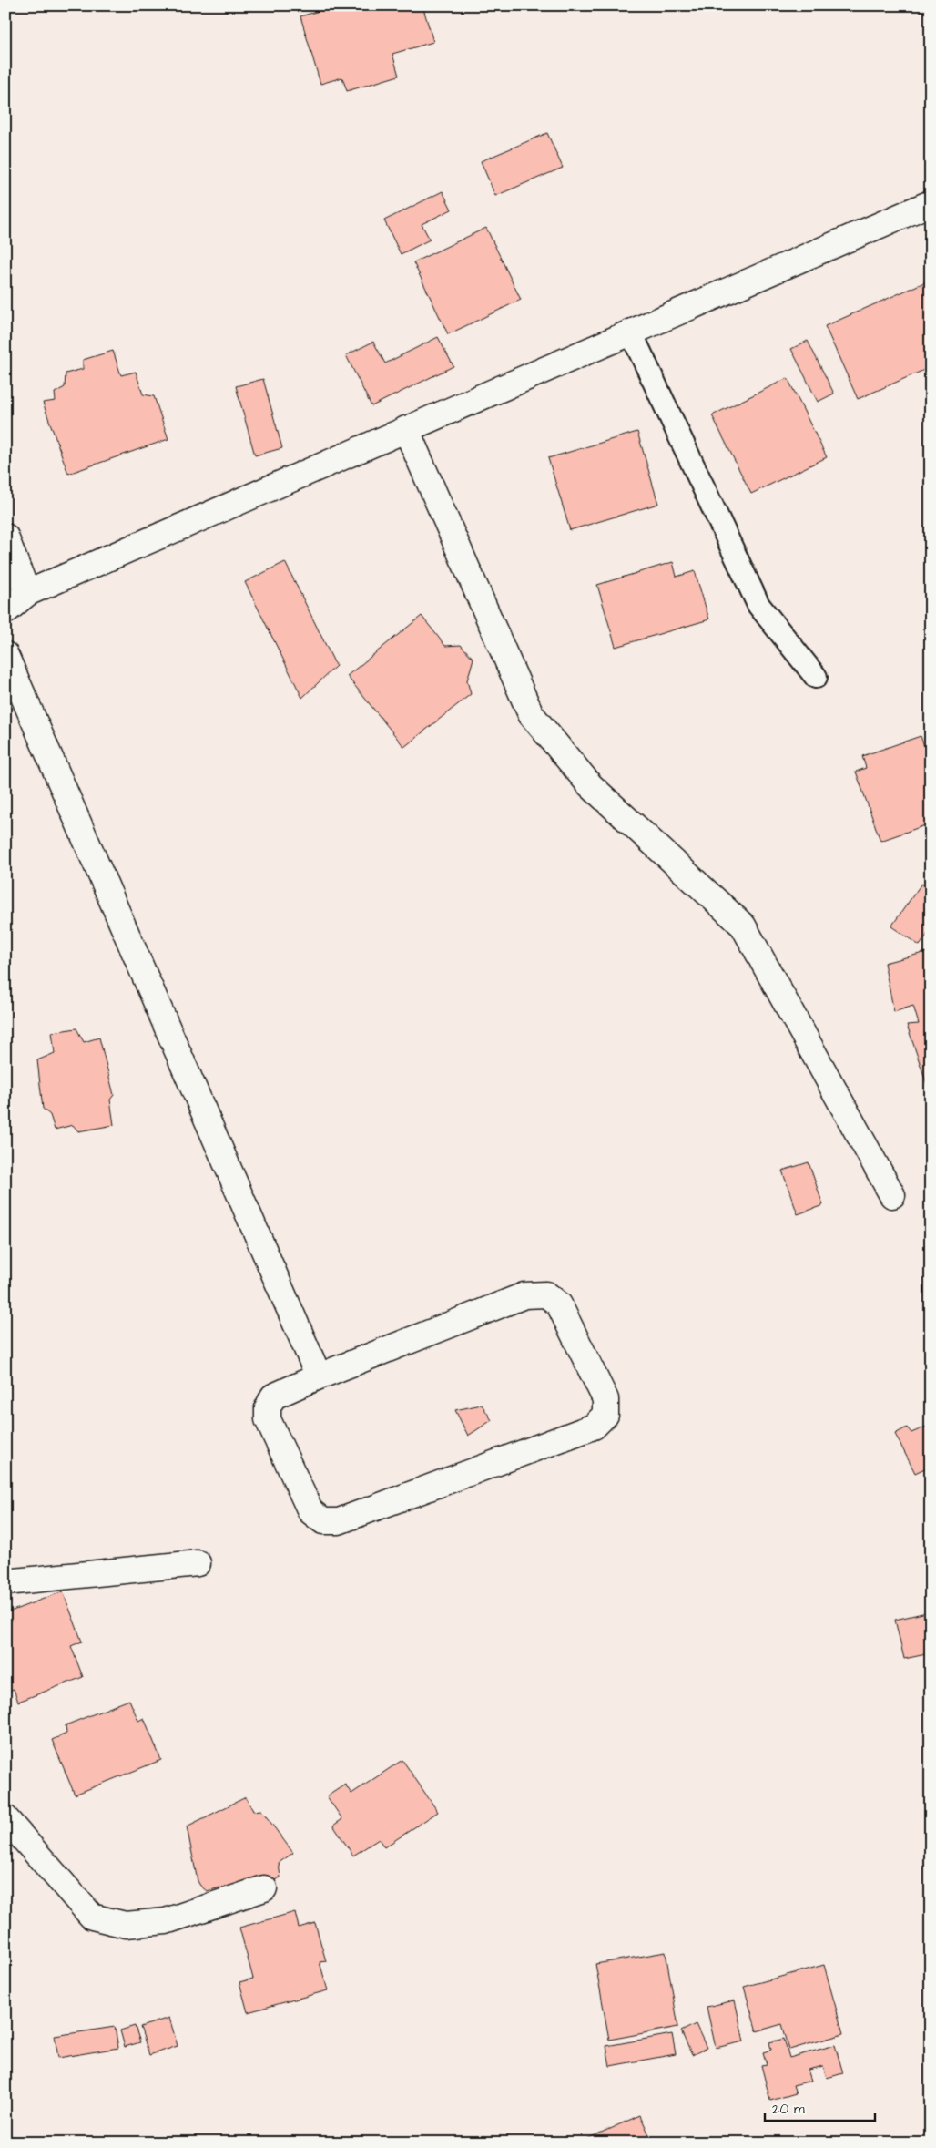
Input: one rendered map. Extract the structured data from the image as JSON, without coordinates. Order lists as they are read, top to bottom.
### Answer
{
  "scale_bar": "20 m"
}
